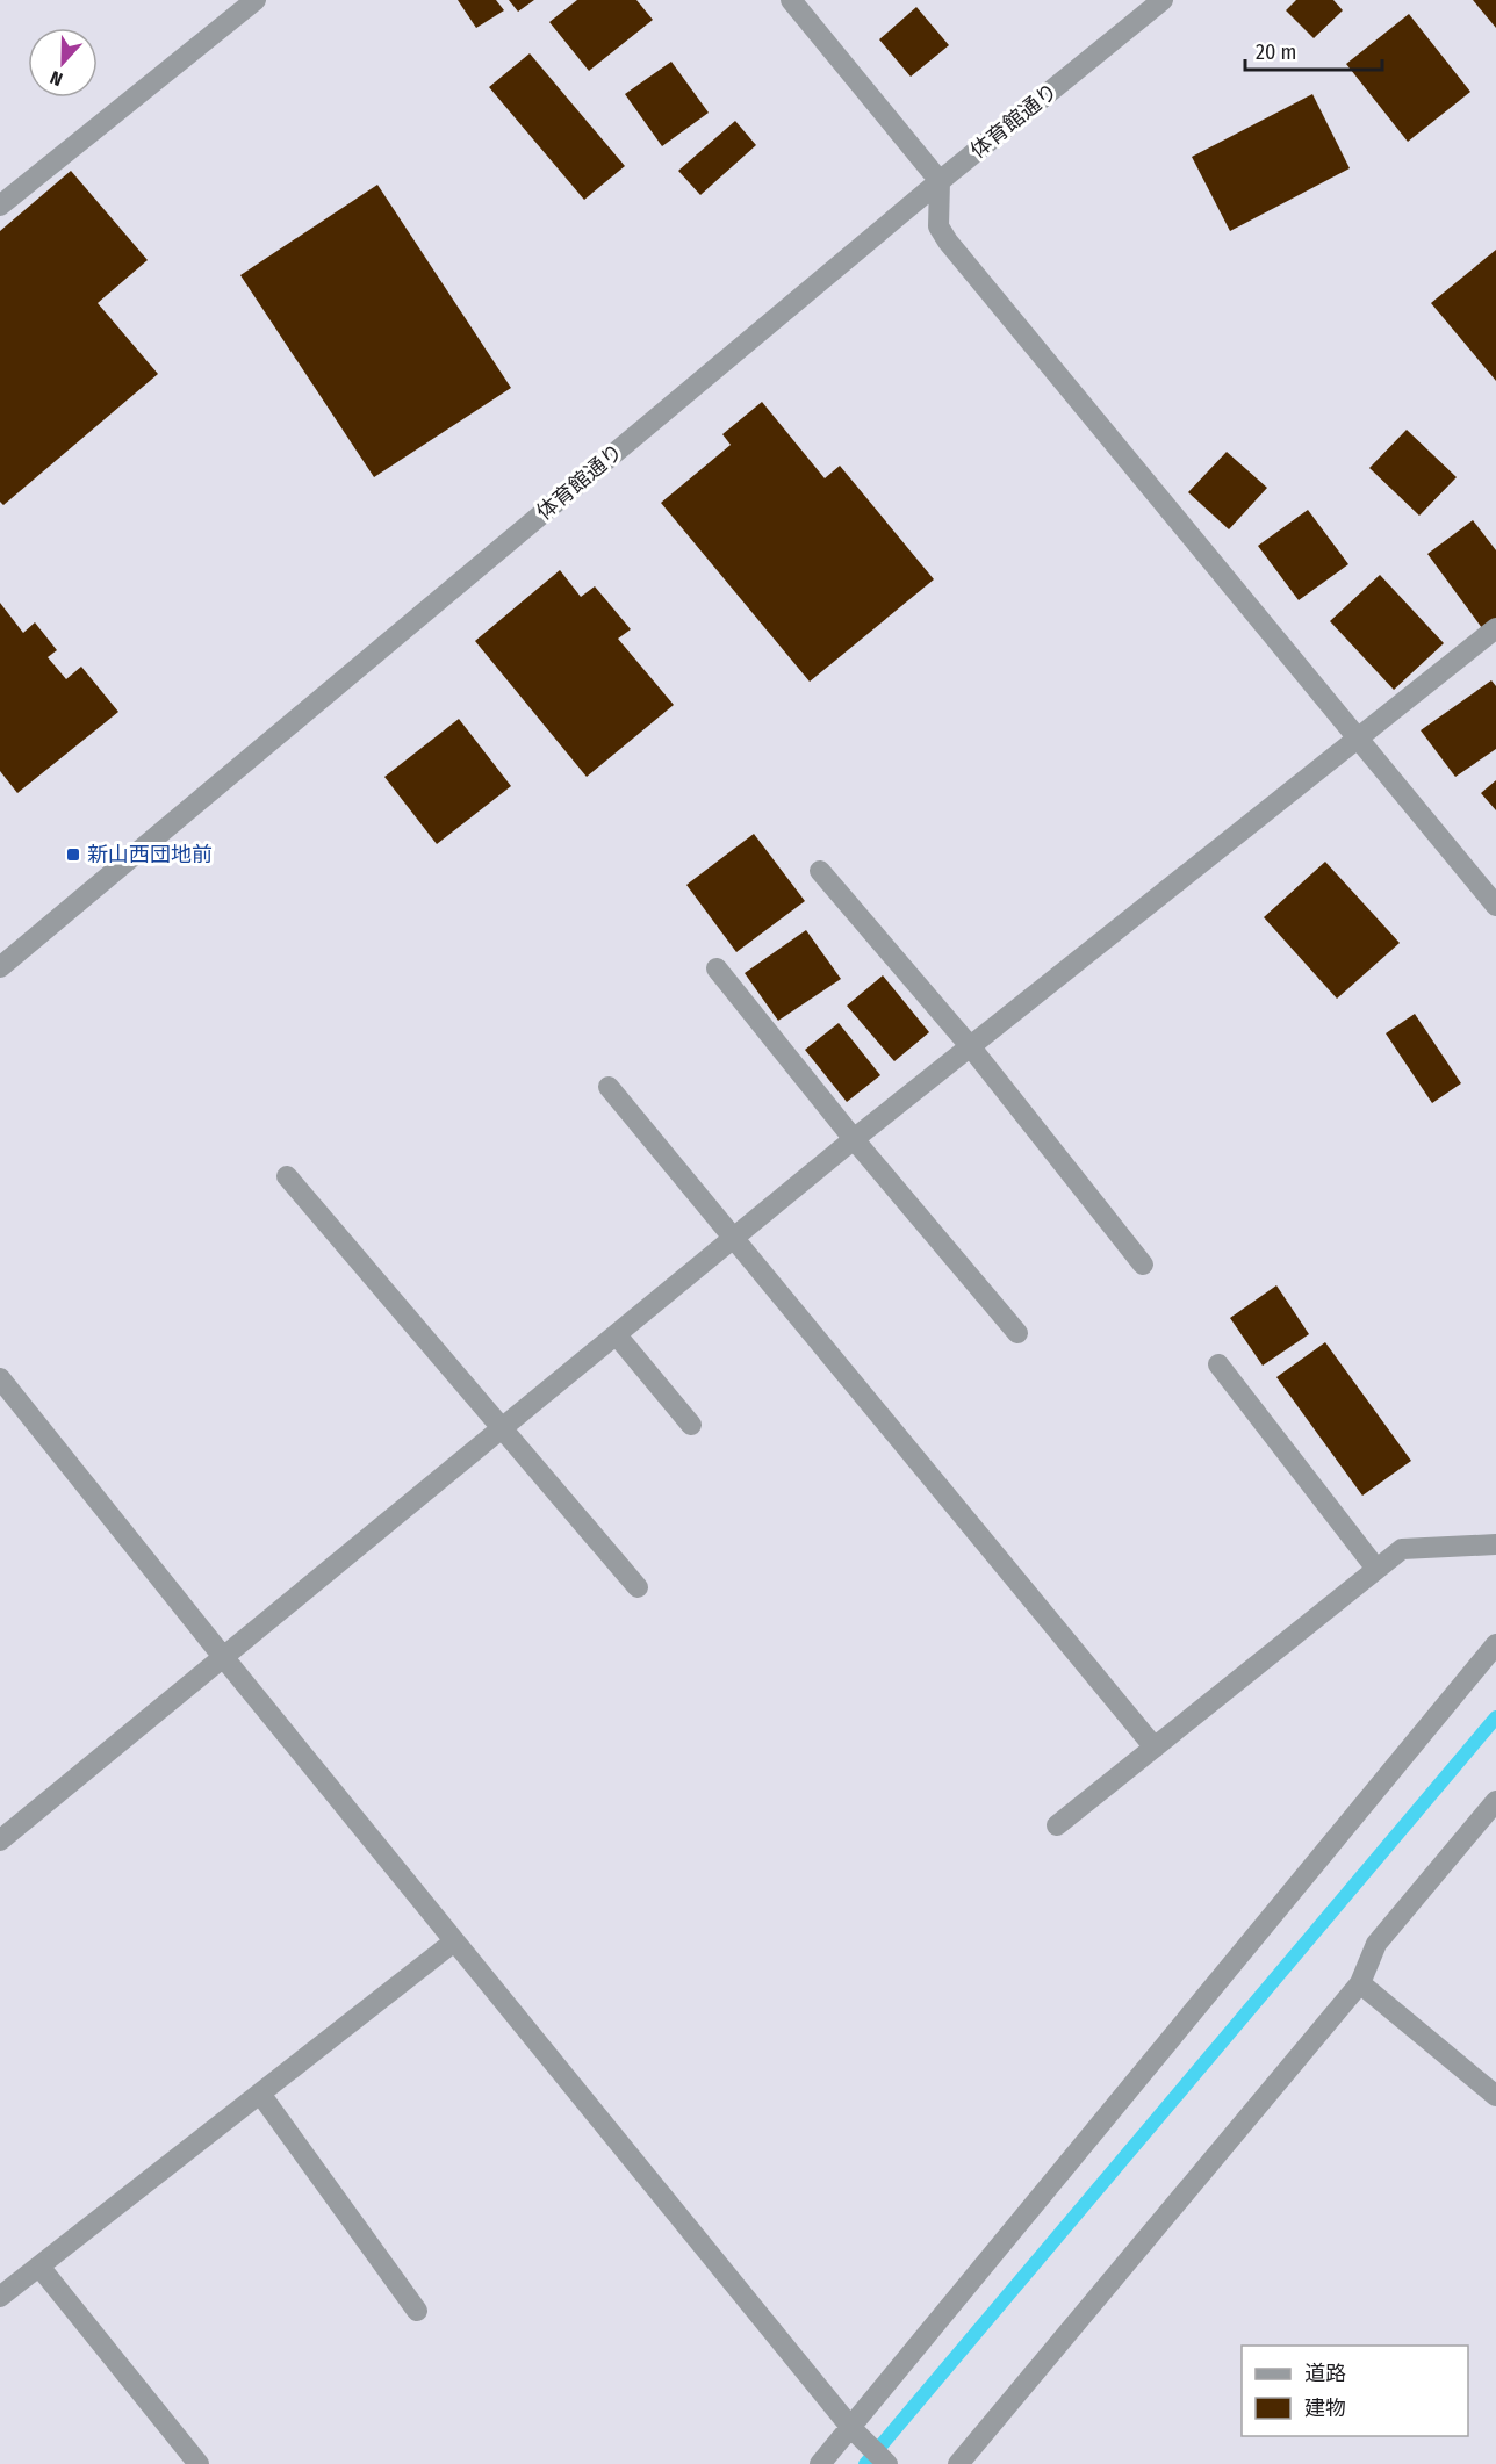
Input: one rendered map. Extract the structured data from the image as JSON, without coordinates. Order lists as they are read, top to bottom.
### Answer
{
  "streets": {
    "street": ["体育館通り"]
  },
  "places": {
    "transit": ["新山西団地前"]
  },
  "legend": ["道路", "建物"],
  "scale_bar": "20 m",
  "north": "bottom"
}
